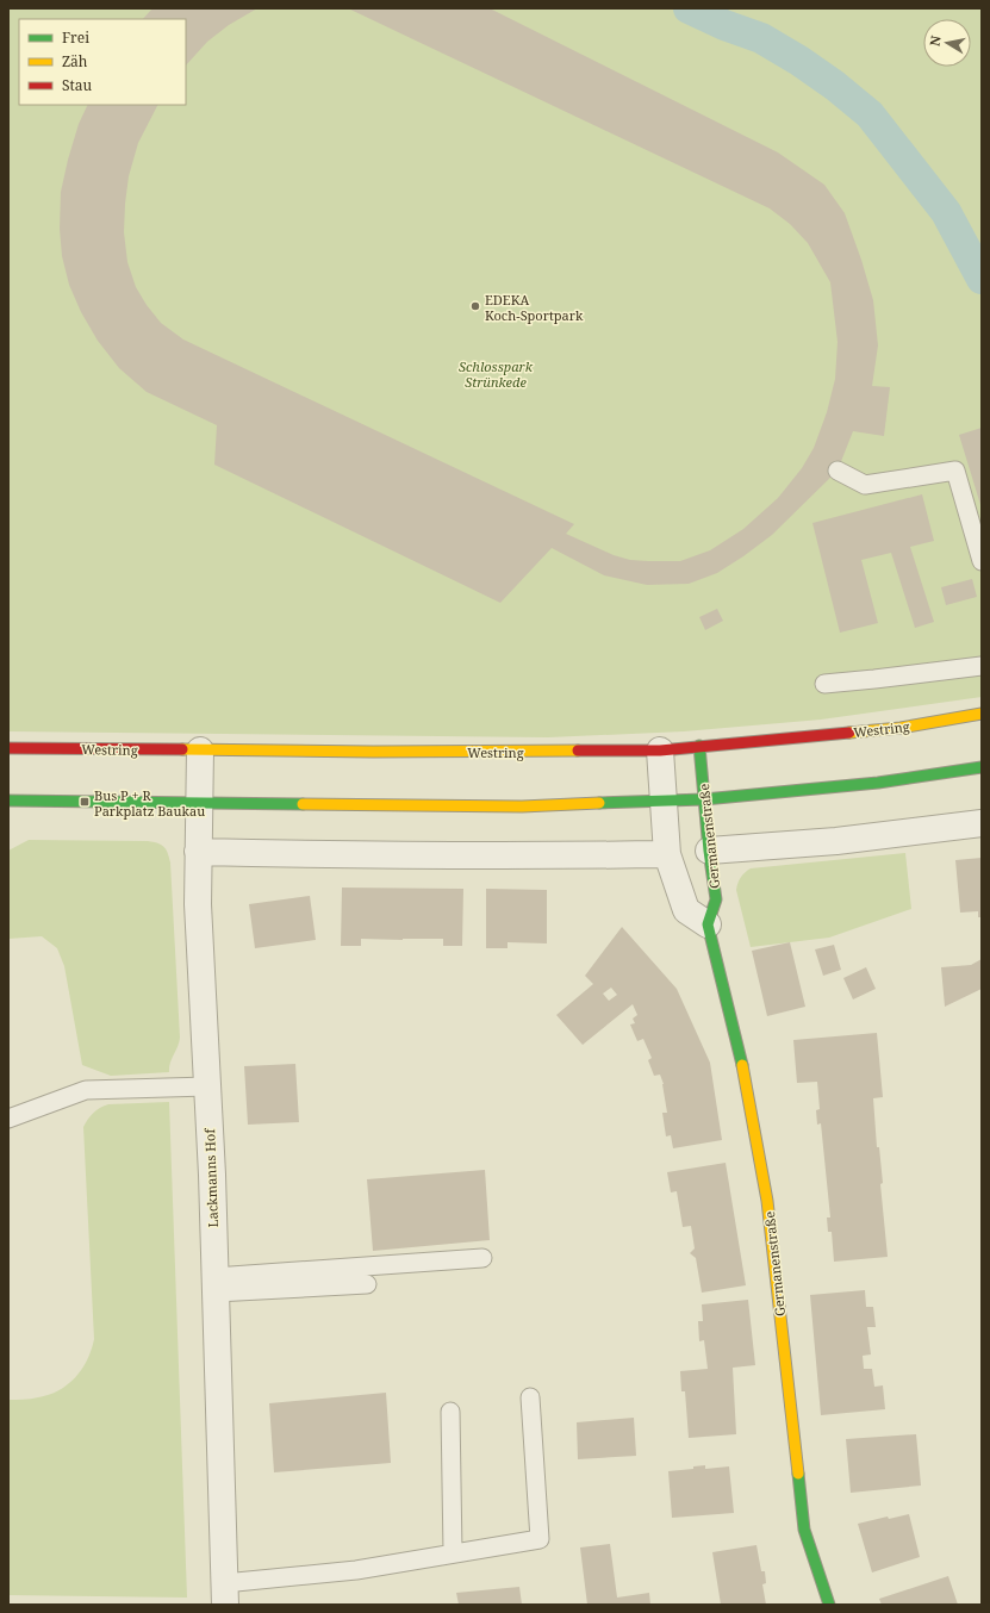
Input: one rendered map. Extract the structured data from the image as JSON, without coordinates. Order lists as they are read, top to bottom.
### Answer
{
  "streets": {
    "main road": ["Westring", "Germanenstraße"],
    "street": ["Lackmanns Hof"]
  },
  "crossings": [
    ["Westring", "Germanenstraße"],
    ["Westring", "Lackmanns Hof"]
  ],
  "parks": ["Schlosspark Strünkede"],
  "places": {
    "other": ["EDEKA Koch-Sportpark"],
    "transit": ["Bus P + R Parkplatz Baukau"]
  },
  "legend": ["Frei", "Zäh", "Stau"],
  "north": "left"
}
